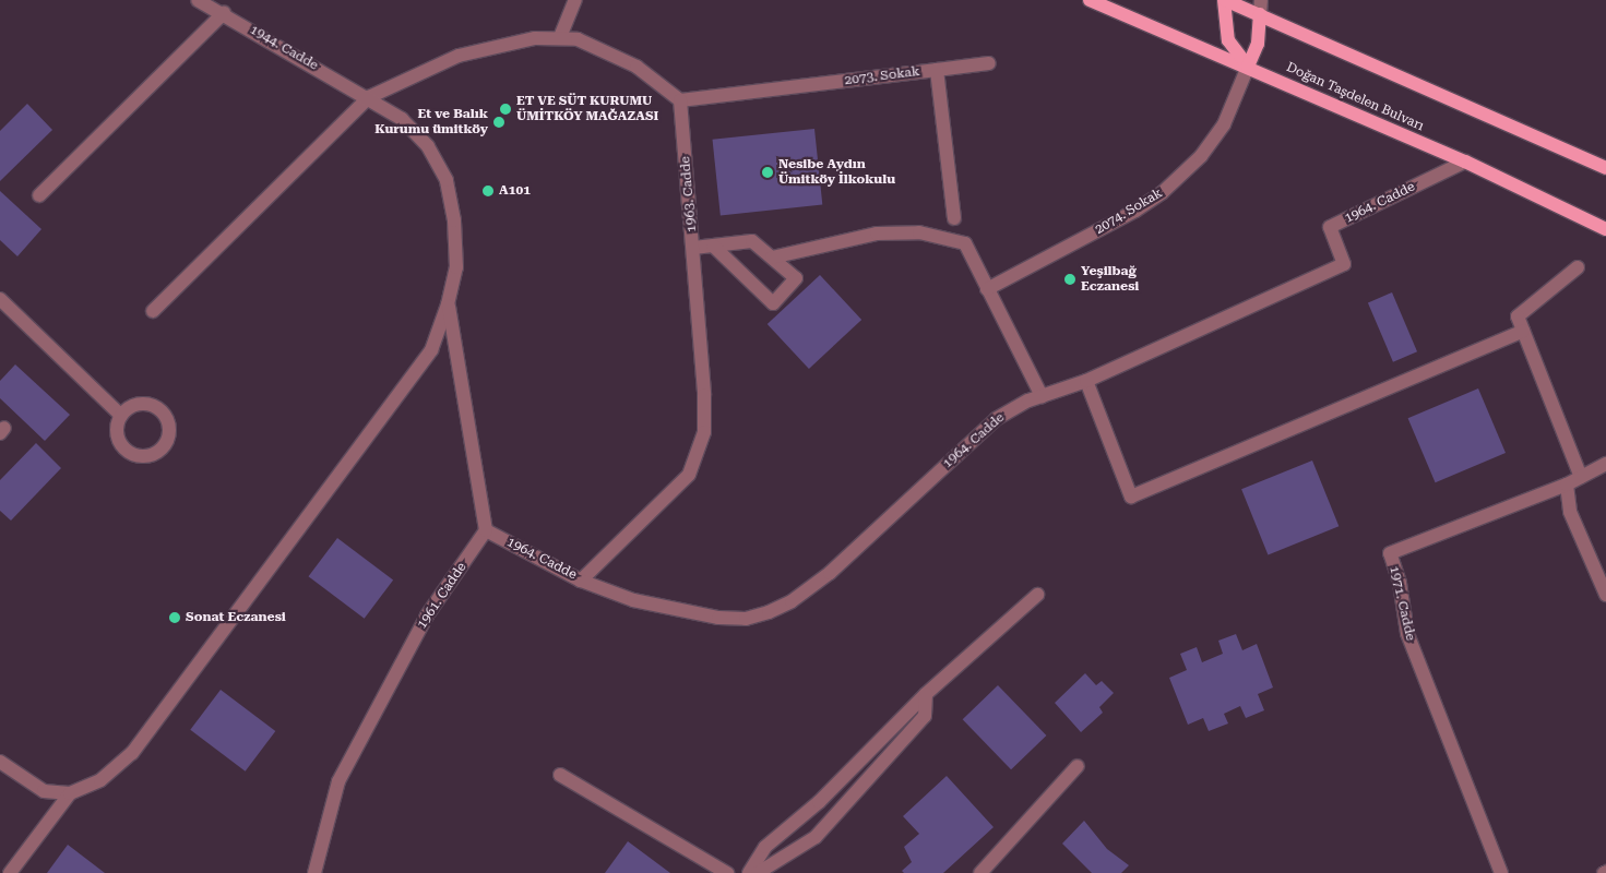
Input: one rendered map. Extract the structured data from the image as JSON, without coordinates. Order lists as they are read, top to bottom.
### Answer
{
  "streets": {
    "main road": ["Doğan Taşdelen Bulvarı"],
    "street": [
      "1944. Cadde",
      "2073. Sokak",
      "1963. Cadde",
      "1964. Cadde",
      "2074. Sokak",
      "1961. Cadde",
      "1971. Cadde"
    ]
  },
  "crossings": [
    ["2073. Sokak", "1963. Cadde"],
    ["Doğan Taşdelen Bulvarı", "1964. Cadde"],
    ["Doğan Taşdelen Bulvarı", "2074. Sokak"],
    ["1963. Cadde", "1964. Cadde"],
    ["1964. Cadde", "1961. Cadde"]
  ],
  "places": [
    "ET VE SÜT KURUMU ÜMİTKÖY MAĞAZASI",
    "Et ve Balık Kurumu ümitköy",
    "Nesibe Aydın Ümitköy İlkokulu",
    "A101",
    "Yeşilbağ Eczanesi",
    "Sonat Eczanesi"
  ]
}
